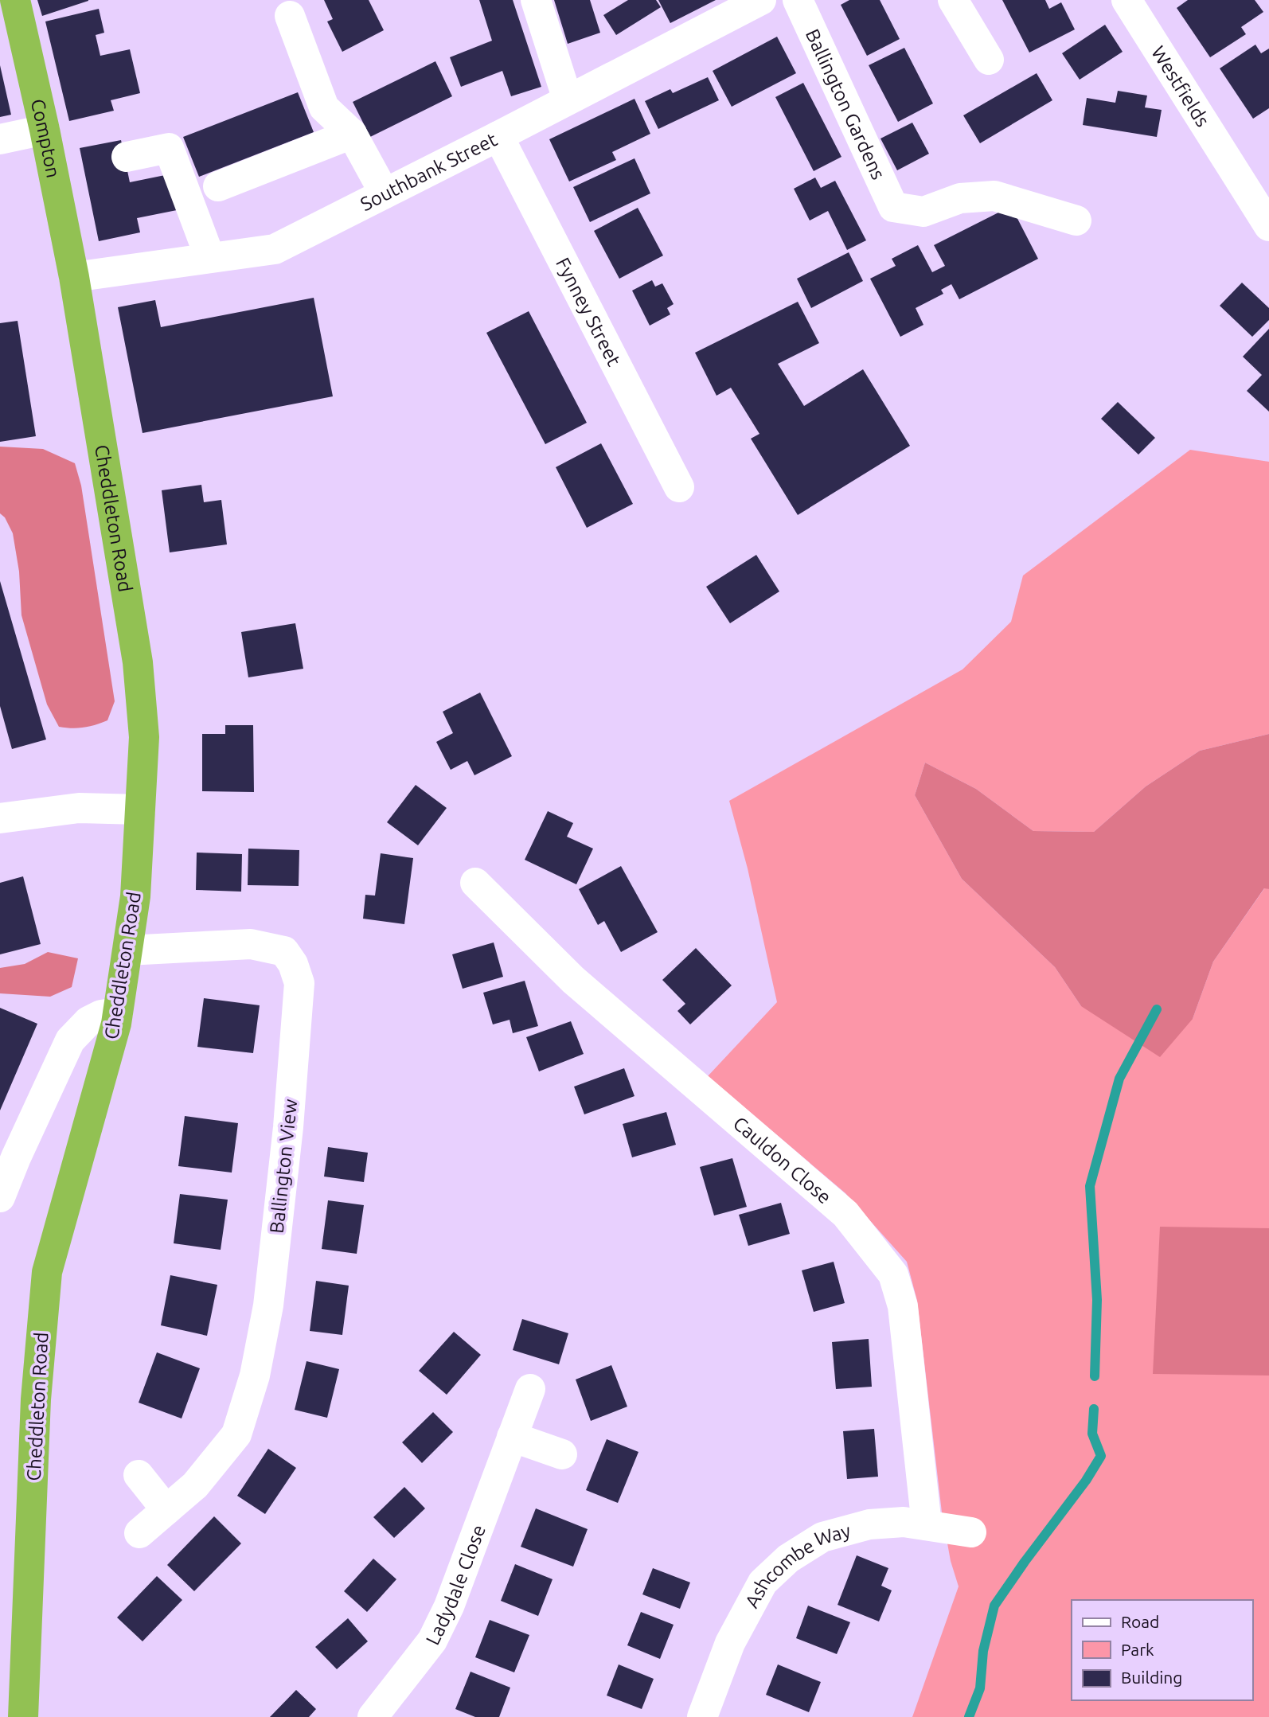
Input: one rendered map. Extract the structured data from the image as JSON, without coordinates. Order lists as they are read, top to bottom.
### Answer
{
  "streets": {
    "highway": ["Compton", "Cheddleton Road"],
    "street": [
      "Westfields",
      "Ballington Gardens",
      "Southbank Street",
      "Fynney Street",
      "Cauldon Close",
      "Ballington View",
      "Ashcombe Way",
      "Ladydale Close"
    ]
  },
  "crossings": [
    ["Compton", "Southbank Street"],
    ["Compton", "Cheddleton Road"],
    ["Southbank Street", "Fynney Street"],
    ["Southbank Street", "Cheddleton Road"],
    ["Cheddleton Road", "Ballington View"],
    ["Cauldon Close", "Ashcombe Way"]
  ],
  "legend": ["Road", "Park", "Building"]
}
